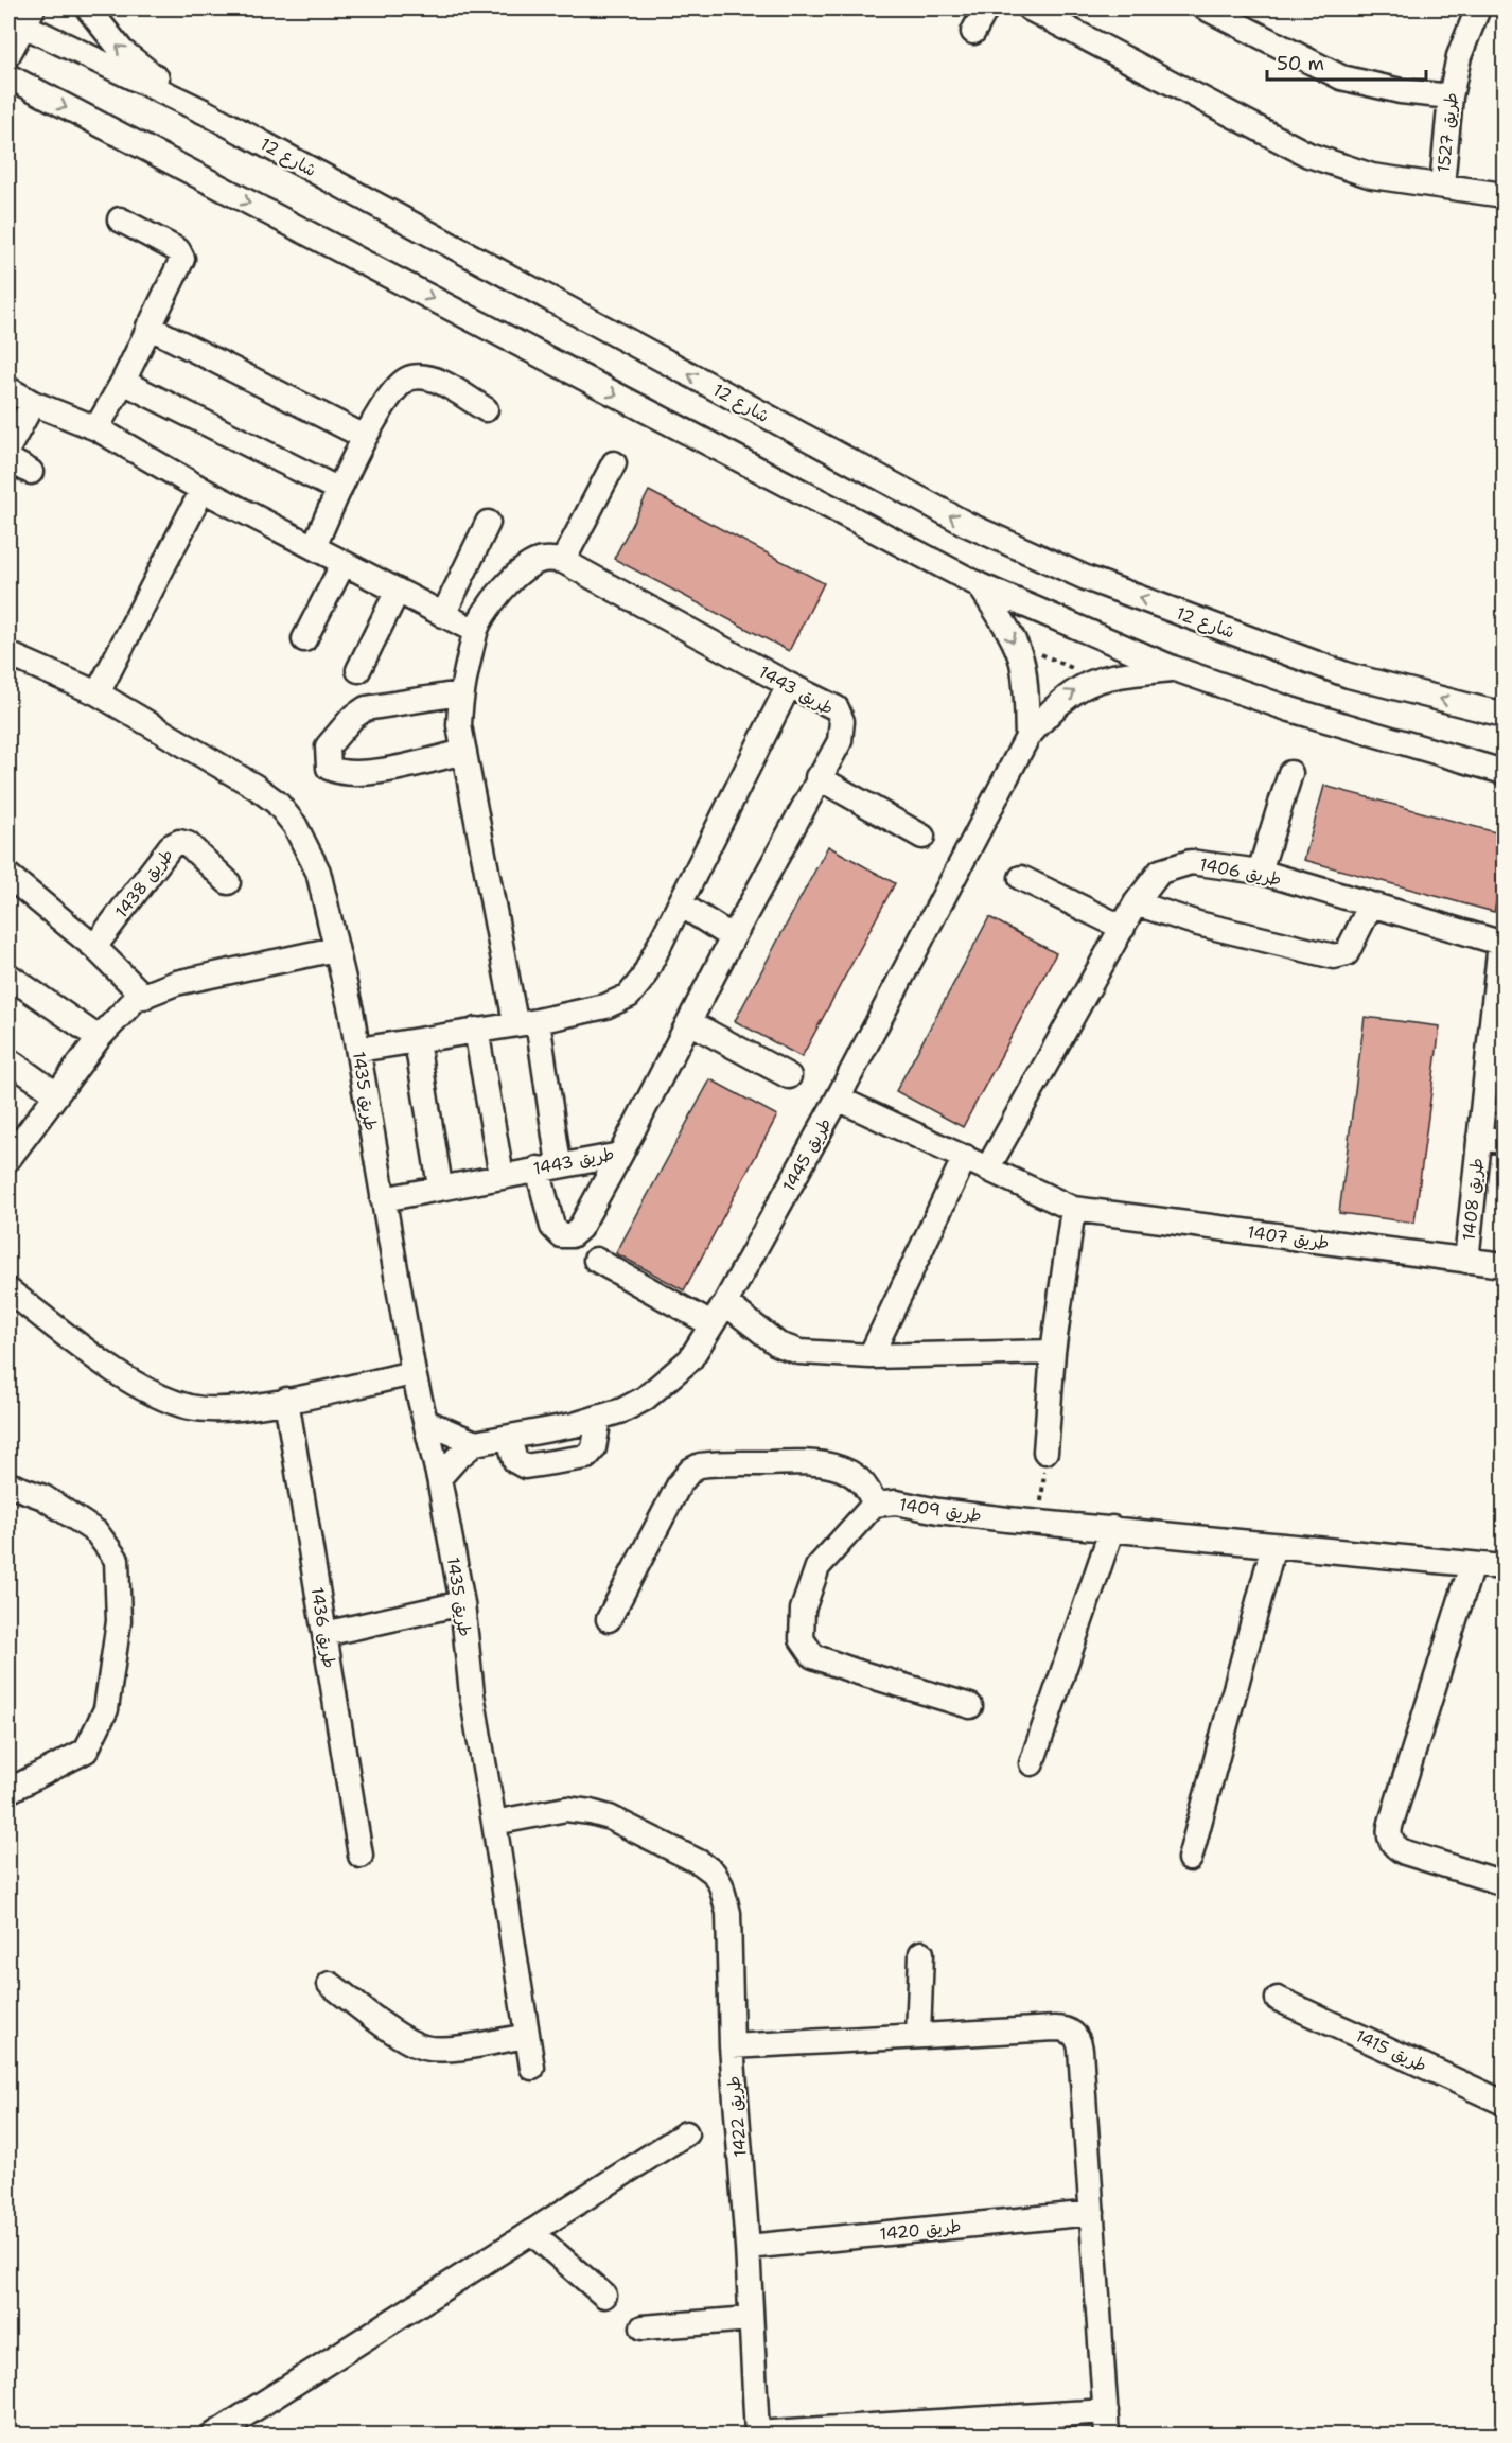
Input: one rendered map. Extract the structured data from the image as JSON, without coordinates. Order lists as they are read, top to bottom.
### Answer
{
  "streets": {
    "street": [
      "طريق 1527",
      "شارع 12",
      "طريق 1443",
      "طريق 1406",
      "طريق 1438",
      "طريق 1435",
      "طريق 1445",
      "طريق 1408",
      "طريق 1407",
      "طريق 1409",
      "طريق 1436",
      "طريق 1415",
      "طريق 1422",
      "طريق 1420"
    ]
  },
  "crossings": [
    ["طريق 1443", "طريق 1435"],
    ["طريق 1406", "طريق 1408"],
    ["طريق 1406", "طريق 1407"],
    ["طريق 1435", "طريق 1422"],
    ["طريق 1445", "طريق 1407"],
    ["طريق 1408", "طريق 1407"],
    ["طريق 1422", "طريق 1420"]
  ],
  "scale_bar": "50 m"
}
